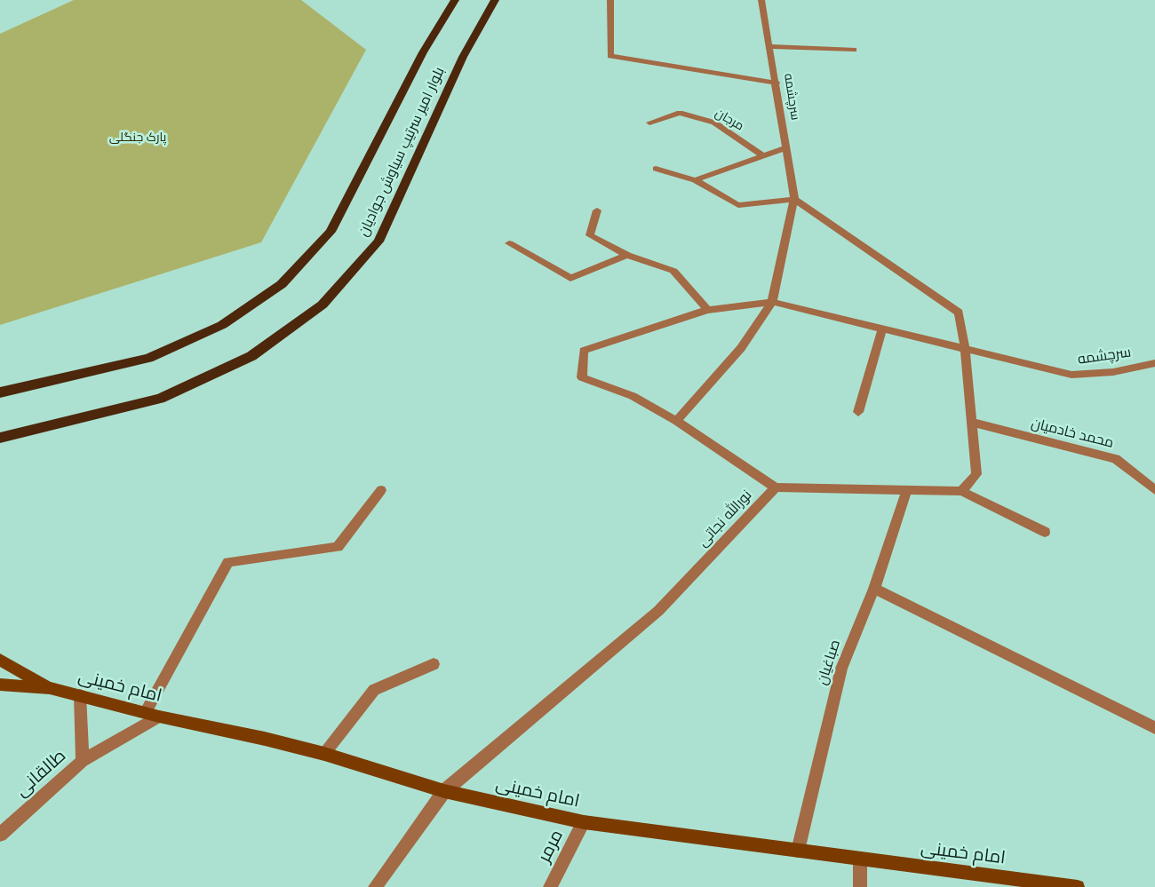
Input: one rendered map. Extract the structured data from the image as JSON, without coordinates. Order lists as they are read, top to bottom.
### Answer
{
  "streets": {
    "main road": ["بلوار امیر سرتیپ سیاوش جوادیان"],
    "street": [
      "سرچشمه",
      "مرجان",
      "محمد خادمیان",
      "نورالله نجاتی",
      "صباغیان",
      "امام خمینی",
      "طالقانی",
      "مرمر"
    ]
  },
  "crossings": [
    ["نورالله نجاتی", "امام خمینی"],
    ["صباغیان", "امام خمینی"],
    ["امام خمینی", "طالقانی"],
    ["امام خمینی", "مرمر"]
  ],
  "parks": ["پارک جنگلی"]
}
